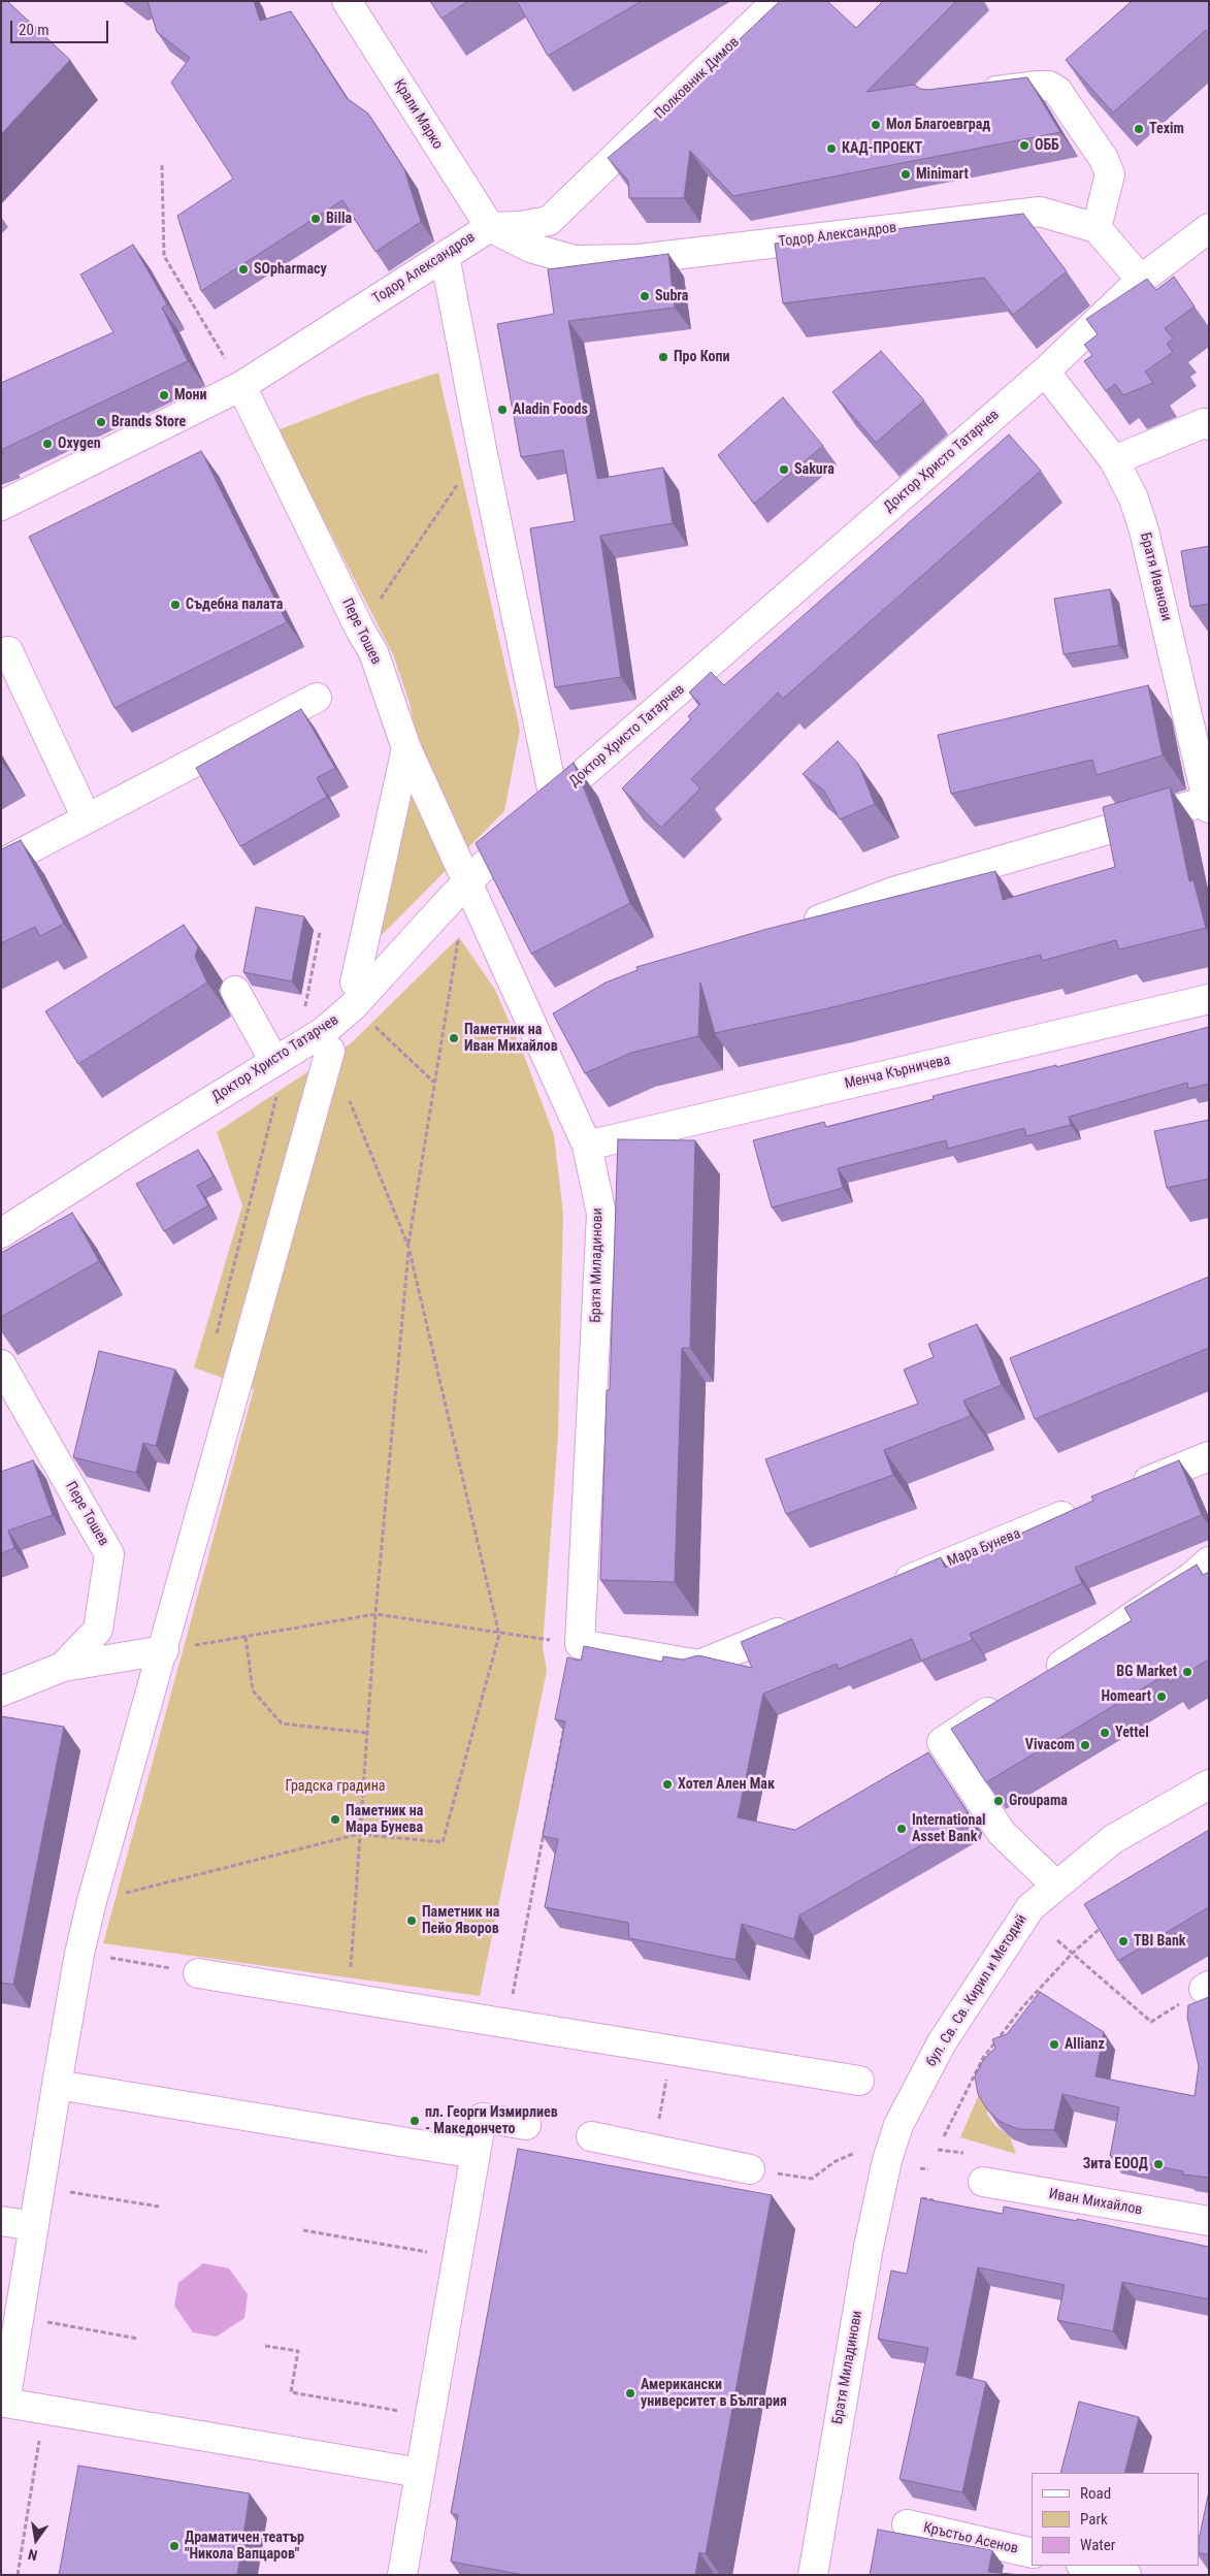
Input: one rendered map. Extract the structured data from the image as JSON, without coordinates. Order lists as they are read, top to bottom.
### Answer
{
  "streets": {
    "street": [
      "Полковник Димов",
      "Крали Марко",
      "Тодор Александров",
      "Доктор Христо Татарчев",
      "Братя Иванови",
      "Пере Тошев",
      "Менча Кърничева",
      "Братя Миладинови",
      "Мара Бунева",
      "бул. Св. Св. Кирил и Методий",
      "Иван Михайлов",
      "Кръстьо Асенов"
    ]
  },
  "crossings": [
    ["Полковник Димов", "Крали Марко"],
    ["Полковник Димов", "Тодор Александров"],
    ["Крали Марко", "Тодор Александров"],
    ["Тодор Александров", "Пере Тошев"],
    ["Доктор Христо Татарчев", "Братя Иванови"],
    ["Доктор Христо Татарчев", "Пере Тошев"],
    ["Доктор Христо Татарчев", "Братя Миладинови"],
    ["Пере Тошев", "Братя Миладинови"],
    ["Менча Кърничева", "Братя Миладинови"],
    ["Братя Миладинови", "бул. Св. Св. Кирил и Методий"]
  ],
  "parks": ["Градска градина"],
  "places": [
    "Мол Благоевград",
    "Texim",
    "ОББ",
    "КАД-ПРОЕКТ",
    "Minimart",
    "Billa",
    "SOpharmacy",
    "Subra",
    "Про Копи",
    "Мони",
    "Aladin Foods",
    "Brands Store",
    "Oxygen",
    "Sakura",
    "Съдебна палата",
    "Паметник на Иван Михайлов",
    "BG Market",
    "Homeart",
    "Yettel",
    "Vivacom",
    "Хотел Ален Мак",
    "Groupama",
    "Паметник на Мара Бунева",
    "International Asset Bank",
    "Паметник на Пейо Яворов",
    "TBI Bank",
    "Allianz",
    "пл. Георги Измирлиев - Македончето",
    "Зита ЕООД",
    "Американски университет в България",
    "Драматичен театър \"Никола Вапцаров\""
  ],
  "legend": ["Road", "Park", "Water"],
  "scale_bar": "20 m",
  "north": "bottom"
}
